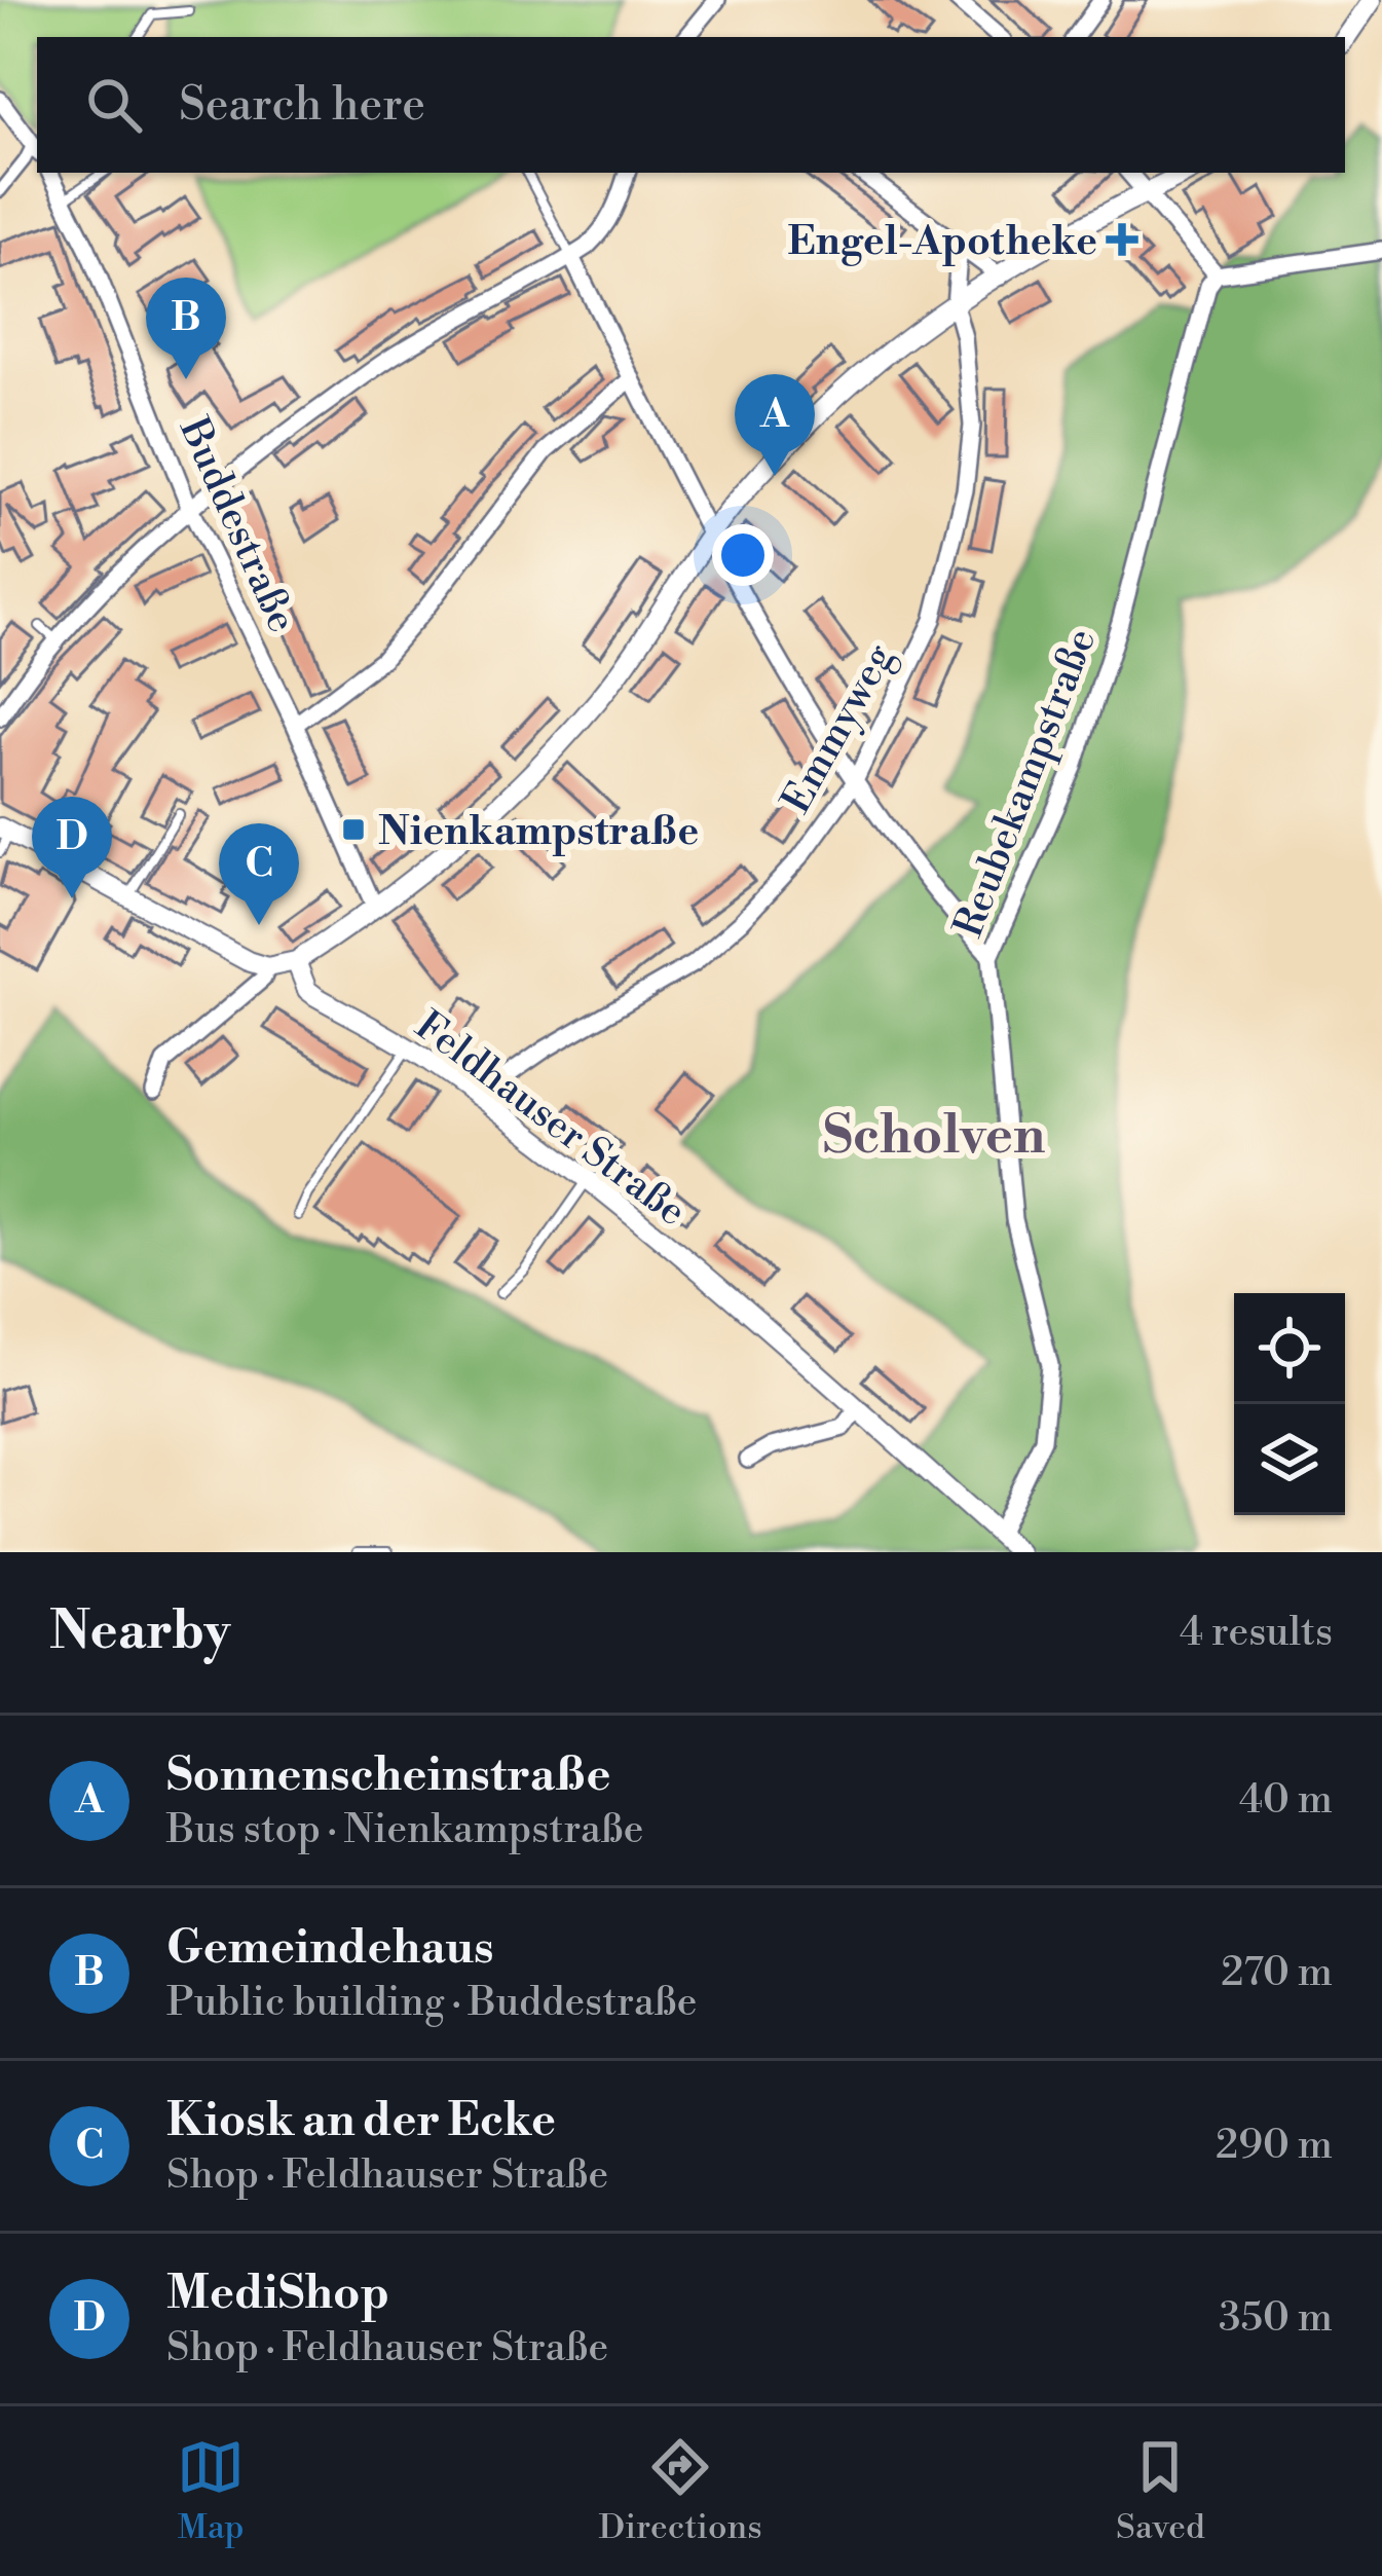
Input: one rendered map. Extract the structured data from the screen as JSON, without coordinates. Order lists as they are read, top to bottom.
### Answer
{
  "streets": {
    "street": [
      "Buddestraße",
      "Emmyweg",
      "Reubekampstraße",
      "Feldhauser Straße"
    ]
  },
  "crossings": [
    ["Emmyweg", "Feldhauser Straße"],
    ["Reubekampstraße", "Feldhauser Straße"]
  ],
  "districts": ["Scholven"],
  "places": {
    "health": ["Engel-Apotheke"],
    "transit": ["Nienkampstraße"]
  },
  "page": {
    "search": "Search here",
    "pins": [
      "B",
      "A",
      "D",
      "C"
    ],
    "heading": ["Nearby", "4 results"],
    "list": [
      {
        "mark": "A",
        "name": "Sonnenscheinstraße",
        "note": "Bus stop · Nienkampstraße",
        "value": "40 m"
      },
      {
        "mark": "B",
        "name": "Gemeindehaus",
        "note": "Public building · Buddestraße",
        "value": "270 m"
      },
      {
        "mark": "C",
        "name": "Kiosk an der Ecke",
        "note": "Shop · Feldhauser Straße",
        "value": "290 m"
      },
      {
        "mark": "D",
        "name": "MediShop",
        "note": "Shop · Feldhauser Straße",
        "value": "350 m"
      }
    ],
    "nav": ["Map", "Directions", "Saved"]
  }
}
